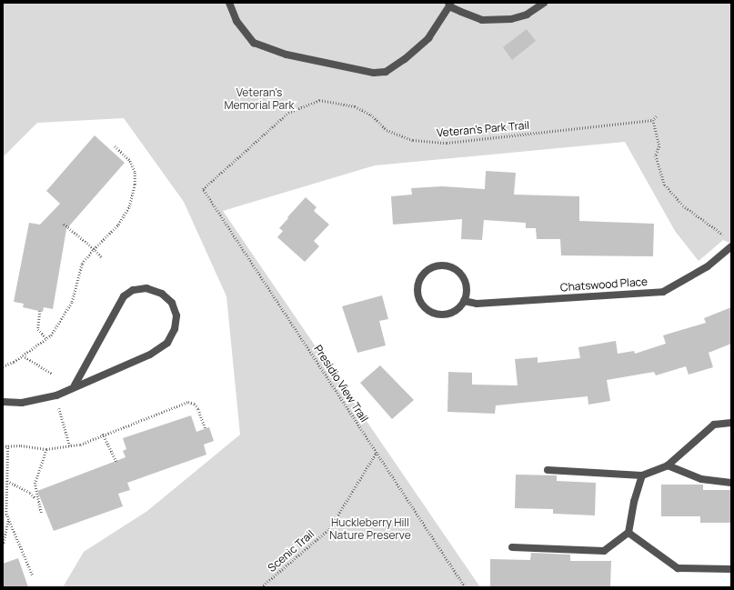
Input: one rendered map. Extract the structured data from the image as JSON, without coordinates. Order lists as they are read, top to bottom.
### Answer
{
  "streets": {
    "street": ["Chatswood Place"],
    "path": ["Veteran's Park Trail", "Presidio View Trail", "Scenic Trail"]
  },
  "crossings": [
    ["Veteran's Park Trail", "Presidio View Trail"],
    ["Presidio View Trail", "Scenic Trail"]
  ],
  "parks": ["Veteran's Memorial Park", "Huckleberry Hill Nature Preserve"]
}
